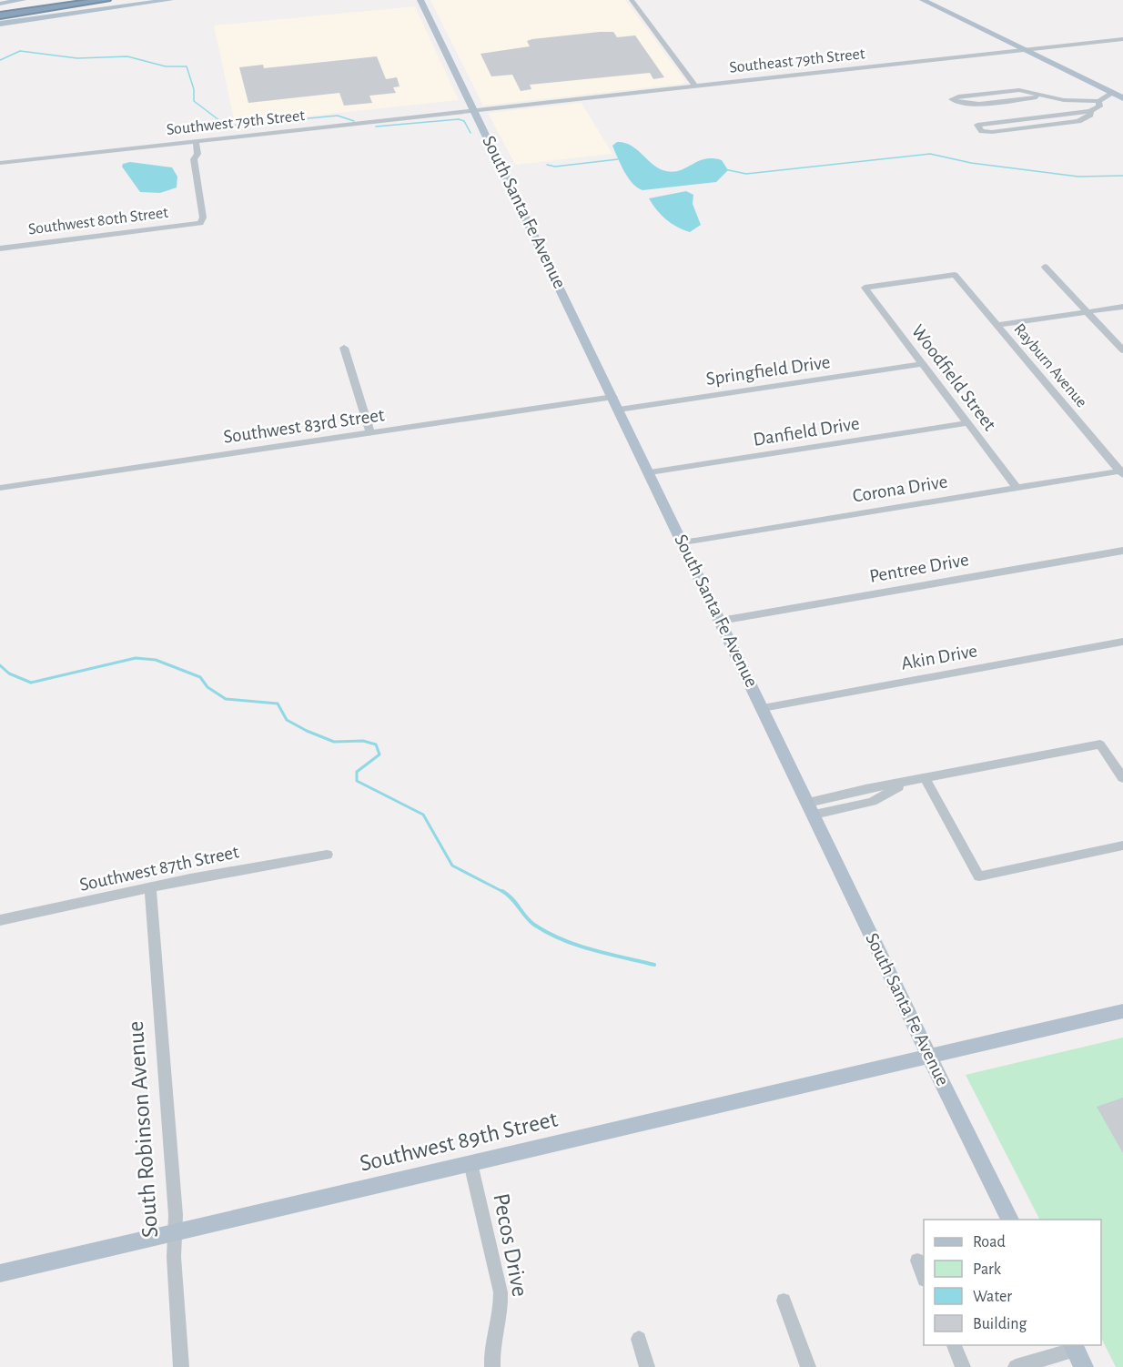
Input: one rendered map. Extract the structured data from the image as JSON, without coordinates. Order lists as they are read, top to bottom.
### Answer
{
  "streets": {
    "main road": ["South Santa Fe Avenue", "Southwest 89th Street"],
    "street": [
      "Southeast 79th Street",
      "Southwest 79th Street",
      "Southwest 80th Street",
      "Rayburn Avenue",
      "Springfield Drive",
      "Woodfield Street",
      "Southwest 83rd Street",
      "Danfield Drive",
      "Corona Drive",
      "Pentree Drive",
      "Akin Drive",
      "Southwest 87th Street",
      "South Robinson Avenue",
      "Pecos Drive"
    ]
  },
  "crossings": [
    ["Southeast 79th Street", "Southwest 79th Street"],
    ["Southeast 79th Street", "South Santa Fe Avenue"],
    ["Southwest 79th Street", "South Santa Fe Avenue"],
    ["Southwest 79th Street", "Southwest 80th Street"],
    ["South Santa Fe Avenue", "Springfield Drive"],
    ["South Santa Fe Avenue", "Southwest 83rd Street"],
    ["South Santa Fe Avenue", "Danfield Drive"],
    ["South Santa Fe Avenue", "Corona Drive"],
    ["South Santa Fe Avenue", "Pentree Drive"],
    ["South Santa Fe Avenue", "Akin Drive"],
    ["South Santa Fe Avenue", "Southwest 89th Street"],
    ["Rayburn Avenue", "Woodfield Street"],
    ["Rayburn Avenue", "Corona Drive"],
    ["Springfield Drive", "Woodfield Street"],
    ["Woodfield Street", "Danfield Drive"],
    ["Woodfield Street", "Corona Drive"],
    ["Southwest 87th Street", "South Robinson Avenue"],
    ["South Robinson Avenue", "Southwest 89th Street"],
    ["Southwest 89th Street", "Pecos Drive"]
  ],
  "legend": [
    "Road",
    "Park",
    "Water",
    "Building"
  ]
}
